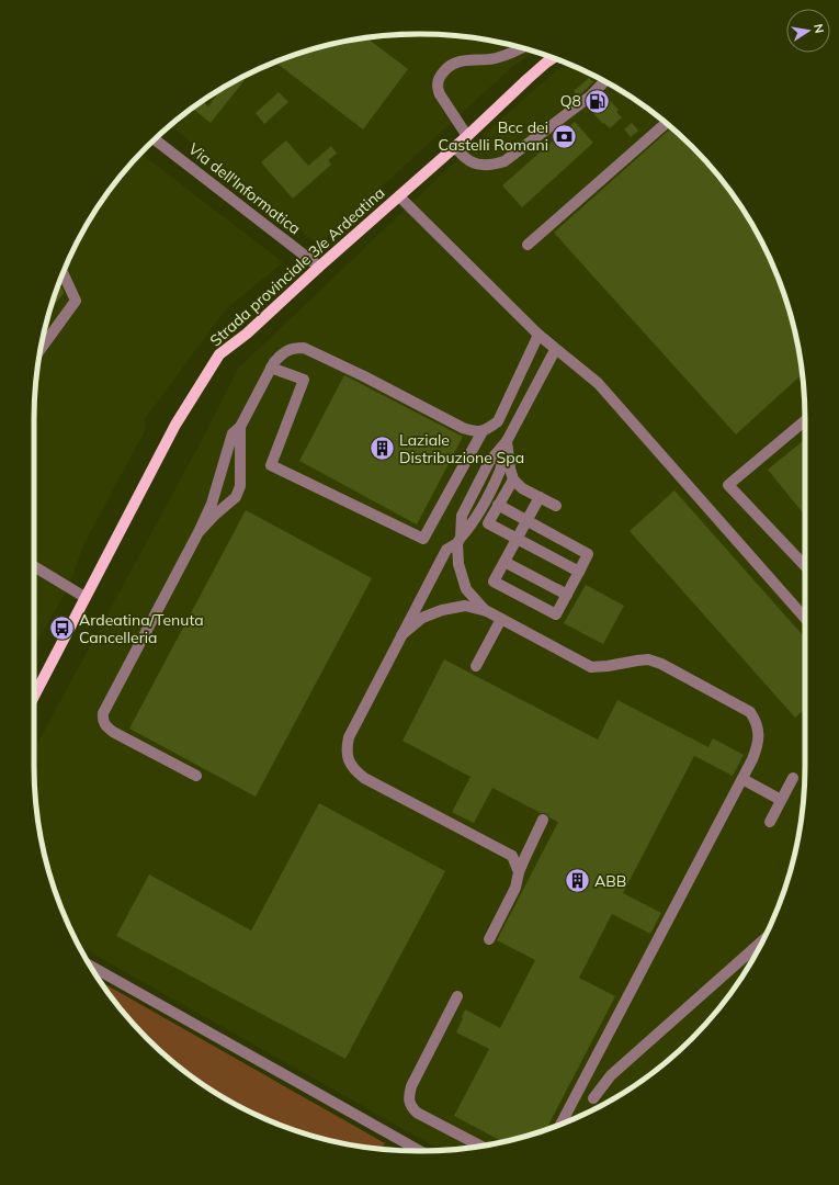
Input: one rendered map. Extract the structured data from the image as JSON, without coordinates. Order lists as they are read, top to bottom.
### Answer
{
  "streets": {
    "main road": ["Strada provinciale 3/e Ardeatina"],
    "street": ["Via dell'Informatica"]
  },
  "crossings": [
    ["Via dell'Informatica", "Strada provinciale 3/e Ardeatina"]
  ],
  "places": {
    "fuel station": ["Q8"],
    "bank": ["Bcc dei Castelli Romani"],
    "building": ["Laziale Distribuzione Spa", "ABB"],
    "bus stop": ["Ardeatina/Tenuta Cancelleria"]
  },
  "north": "right"
}
